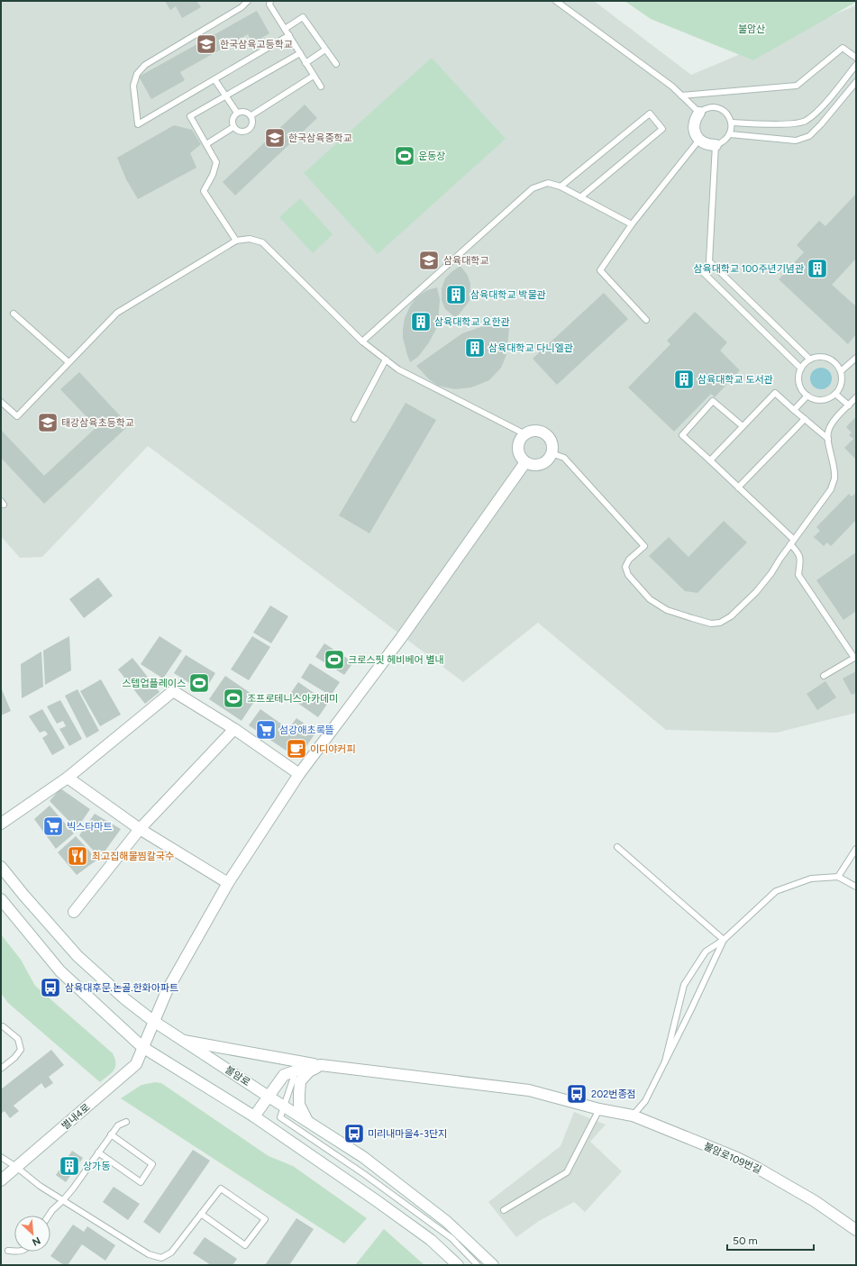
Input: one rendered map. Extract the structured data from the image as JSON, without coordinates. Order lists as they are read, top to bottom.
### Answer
{
  "streets": {
    "street": ["불암로", "별내4로", "불암로109번길"]
  },
  "crossings": [
    ["불암로", "별내4로"],
    ["불암로", "불암로109번길"]
  ],
  "parks": ["불암산"],
  "places": {
    "school or university": [
      "한국삼육고등학교",
      "한국삼육중학교",
      "삼육대학교",
      "태강삼육초등학교"
    ],
    "sports": [
      "운동장",
      "크로스핏 헤비베어 별내",
      "스텝업플레이스",
      "조프로테니스아카데미"
    ],
    "building": [
      "삼육대학교 100주년기념관",
      "삼육대학교 박물관",
      "삼육대학교 요한관",
      "삼육대학교 다니엘관",
      "삼육대학교 도서관",
      "상가동"
    ],
    "supermarket": ["섬강애초록뜰", "빅스타마트"],
    "cafe": ["이디야커피"],
    "restaurant": ["최고집해물찜칼국수"],
    "bus stop": ["삼육대후문.논골.한화아파트", "202번종점", "미리내마을4-3단지"]
  },
  "scale_bar": "50 m",
  "north": "bottom right"
}
